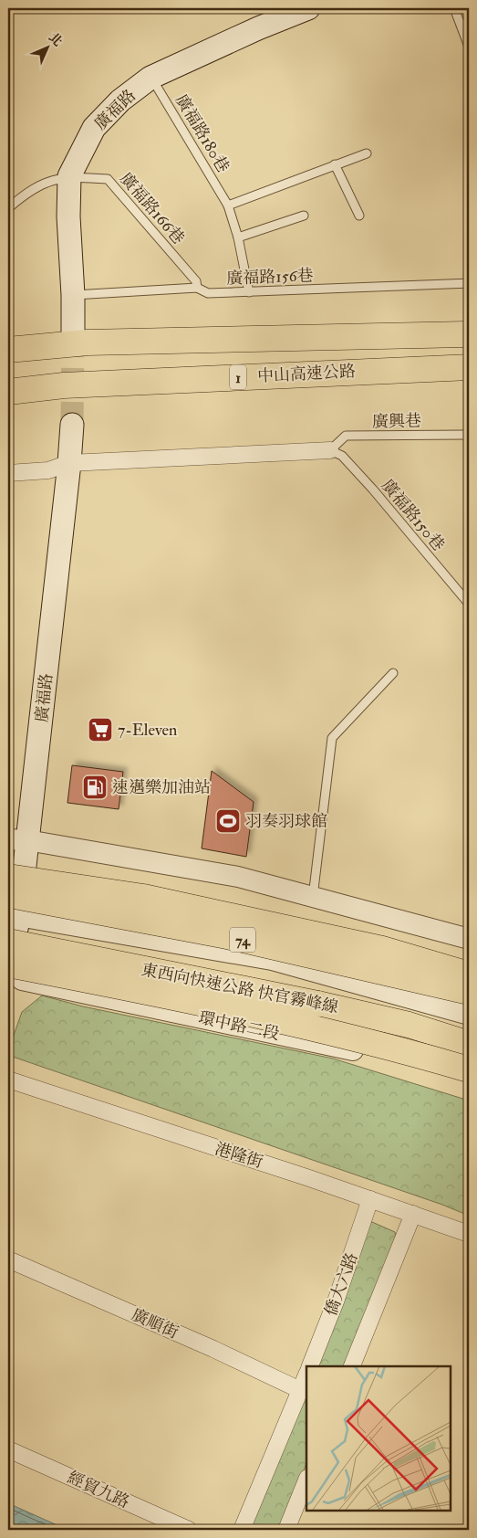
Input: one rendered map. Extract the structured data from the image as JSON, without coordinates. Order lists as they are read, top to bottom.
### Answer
{
  "streets": {
    "highway": [
      "中山高速公路",
      "1",
      "74",
      "東西向快速公路 快官霧峰線"
    ],
    "main road": ["廣福路"],
    "street": [
      "環中路二段",
      "港隆街",
      "僑大六路",
      "廣順街",
      "經貿九路"
    ],
    "lane": [
      "廣福路180巷",
      "廣福路166巷",
      "廣福路156巷",
      "廣興巷",
      "廣福路150巷"
    ]
  },
  "crossings": [
    ["廣福路", "廣福路180巷"],
    ["廣福路", "廣福路166巷"],
    ["廣福路", "廣福路156巷"],
    ["廣福路", "74"],
    ["廣福路", "東西向快速公路 快官霧峰線"],
    ["廣福路180巷", "廣福路156巷"],
    ["廣福路166巷", "廣福路156巷"],
    ["廣興巷", "廣福路150巷"],
    ["74", "東西向快速公路 快官霧峰線"],
    ["港隆街", "僑大六路"]
  ],
  "places": {
    "supermarket": ["7-Eleven"],
    "fuel station": ["速邁樂加油站"],
    "sports": ["羽奏羽球館"]
  },
  "north": "top right"
}
